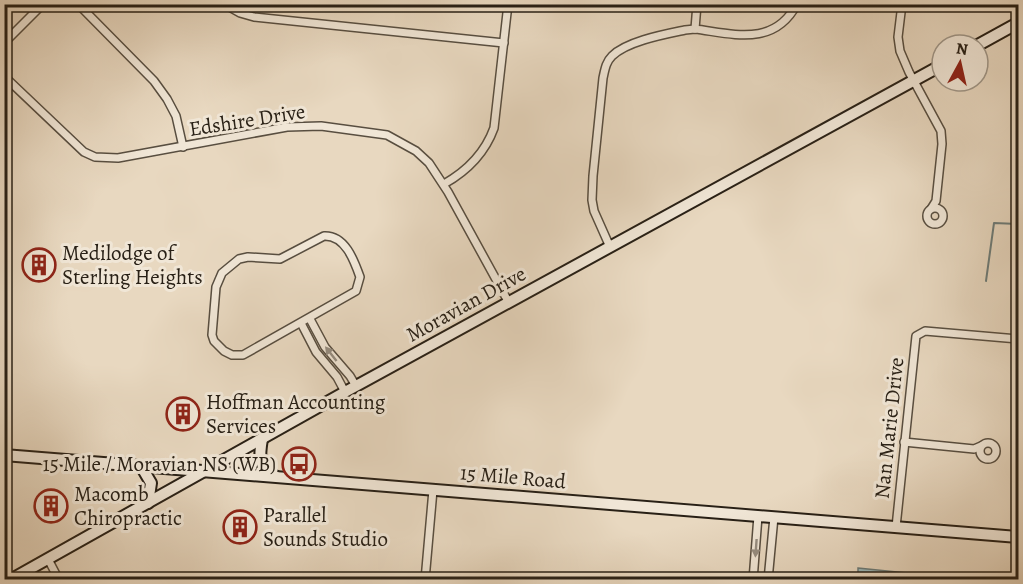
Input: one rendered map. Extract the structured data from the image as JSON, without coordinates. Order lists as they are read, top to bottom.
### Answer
{
  "streets": {
    "street": [
      "Edshire Drive",
      "Moravian Drive",
      "Nan Marie Drive",
      "15 Mile Road"
    ]
  },
  "crossings": [
    ["Edshire Drive", "Moravian Drive"],
    ["Moravian Drive", "15 Mile Road"],
    ["Nan Marie Drive", "15 Mile Road"]
  ],
  "places": {
    "building": [
      "Medilodge of Sterling Heights",
      "Hoffman Accounting Services",
      "Macomb Chiropractic",
      "Parallel Sounds Studio"
    ],
    "bus stop": ["15 Mile / Moravian NS (WB)"]
  },
  "north": "top"
}
